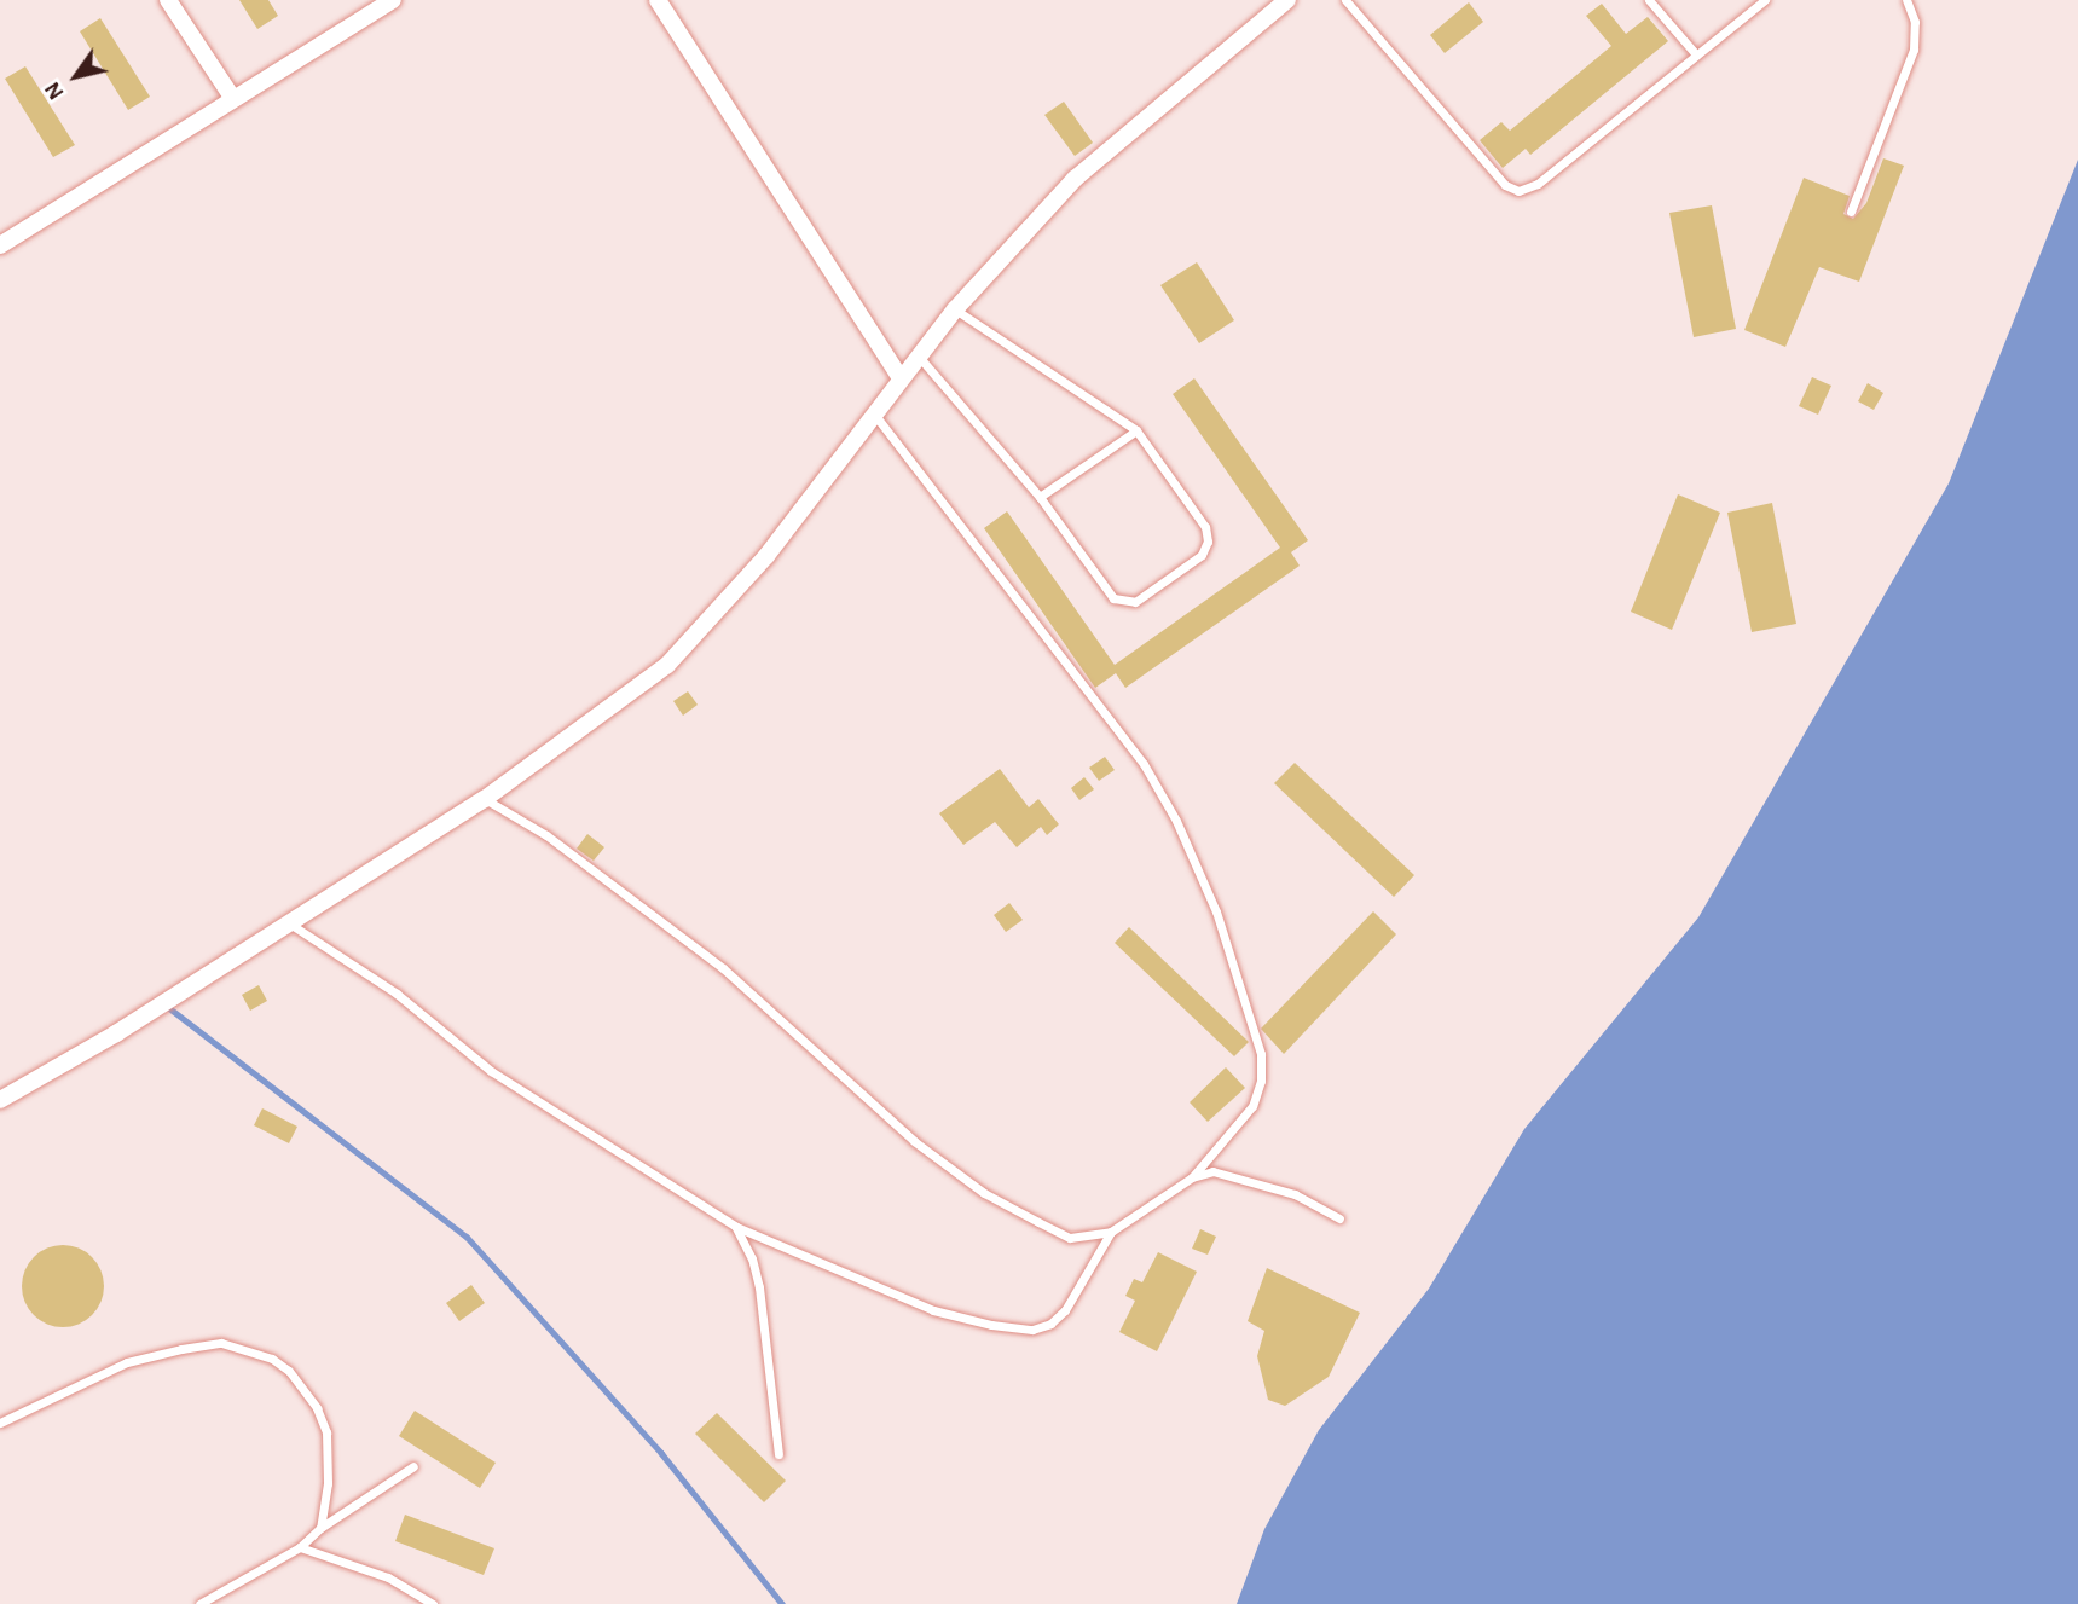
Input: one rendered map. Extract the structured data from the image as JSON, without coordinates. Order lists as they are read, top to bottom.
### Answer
{
  "north": "bottom left"
}
